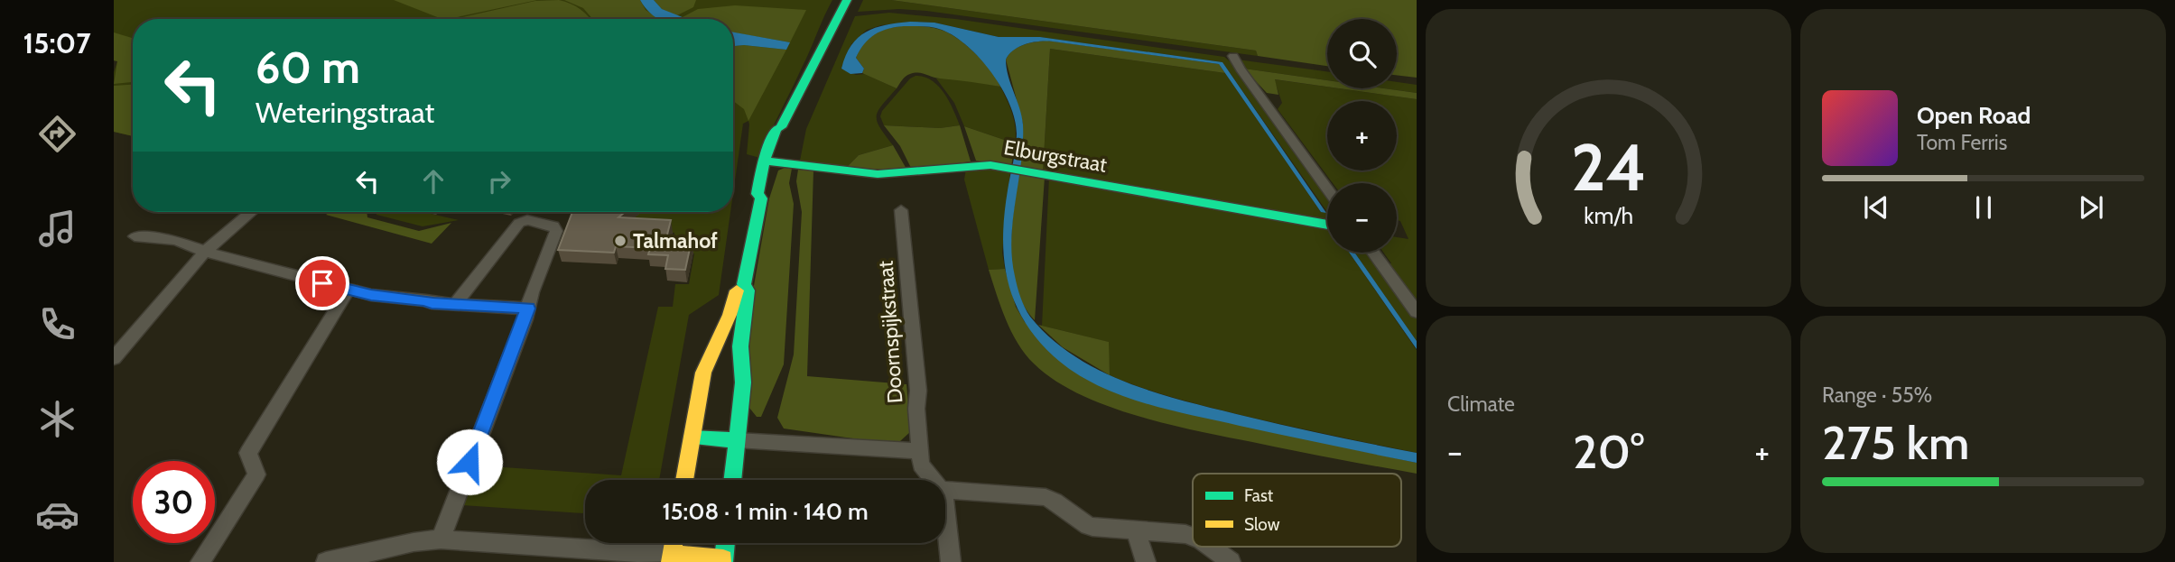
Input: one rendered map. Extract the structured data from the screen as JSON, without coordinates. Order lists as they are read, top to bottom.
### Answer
{
  "streets": {
    "main road": ["Elburgstraat"],
    "street": ["Doornspijkstraat"]
  },
  "places": ["Talmahof"],
  "legend": ["Fast", "Slow"],
  "page": {
    "tabs": "15:07",
    "map_buttons": ["+", "−"],
    "turn": ["60 m", "Weteringstraat"],
    "song": ["Open Road", "Tom Ferris"],
    "tile": [
      "Climate",
      ["Range · 55%", "275 km"]
    ],
    "heat": ["−", "20°", "+"],
    "limit": "30",
    "trip": "15:08 · 1 min · 140 m",
    "gauge": ["24", "km/h"]
  }
}
